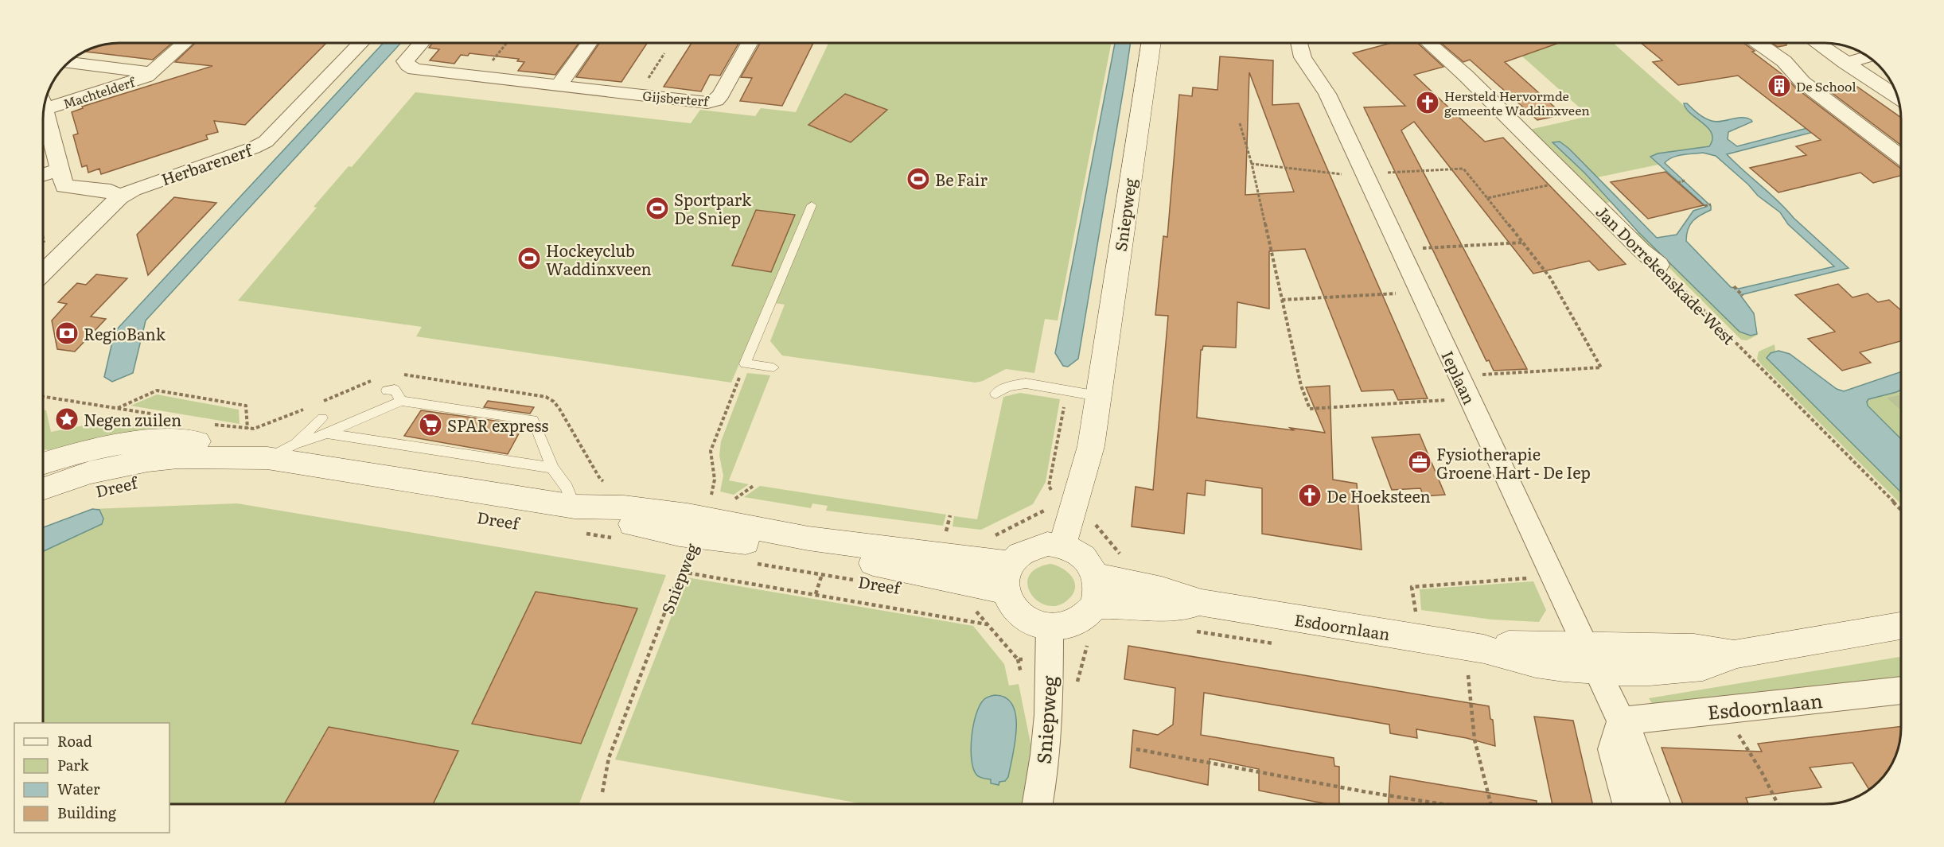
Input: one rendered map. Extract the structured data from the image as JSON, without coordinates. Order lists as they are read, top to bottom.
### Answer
{
  "streets": {
    "main road": ["Sniepweg", "Dreef", "Esdoornlaan"],
    "street": [
      "Machtelderf",
      "Gijsberterf",
      "Herbarenerf",
      "Jan Dorrekenskade-West",
      "Ieplaan"
    ]
  },
  "crossings": [
    ["Machtelderf", "Herbarenerf"],
    ["Sniepweg", "Dreef"],
    ["Sniepweg", "Esdoornlaan"],
    ["Ieplaan", "Esdoornlaan"],
    ["Dreef", "Esdoornlaan"]
  ],
  "places": {
    "building": ["De School"],
    "church": ["Hersteld Hervormde gemeente Waddinxveen", "De Hoeksteen"],
    "sports": ["Be Fair", "Sportpark De Sniep", "Hockeyclub Waddinxveen"],
    "bank": ["RegioBank"],
    "place": ["Negen zuilen"],
    "supermarket": ["SPAR express"],
    "office": ["Fysiotherapie Groene Hart - De Iep"]
  },
  "legend": [
    "Road",
    "Park",
    "Water",
    "Building"
  ]
}
